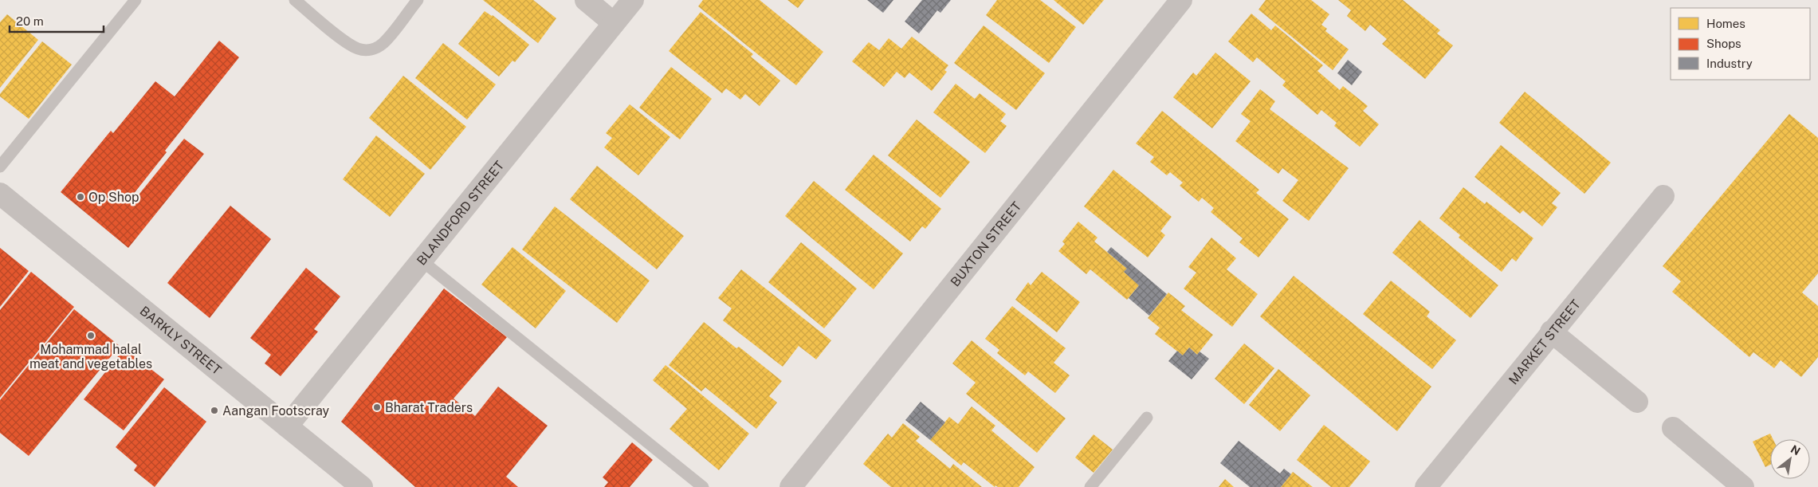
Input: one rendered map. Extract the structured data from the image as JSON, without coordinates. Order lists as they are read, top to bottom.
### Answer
{
  "streets": {
    "street": [
      "BLANDFORD STREET",
      "BUXTON STREET",
      "BARKLY STREET",
      "MARKET STREET"
    ]
  },
  "crossings": [
    ["BLANDFORD STREET", "BARKLY STREET"]
  ],
  "places": [
    "Op Shop",
    "Mohammad halal meat and vegetables",
    "Bharat Traders",
    "Aangan Footscray"
  ],
  "legend": ["Homes", "Shops", "Industry"],
  "scale_bar": "20 m",
  "north": "top right"
}
